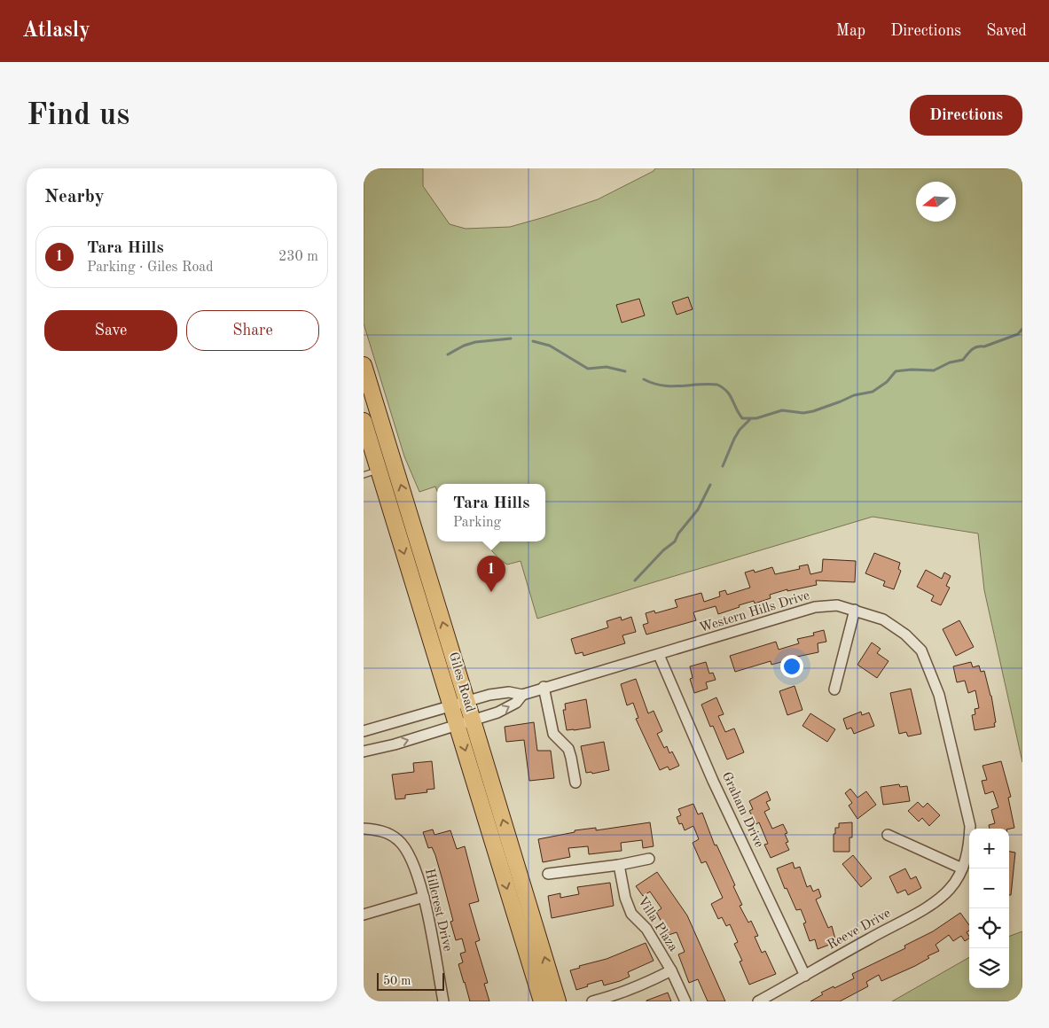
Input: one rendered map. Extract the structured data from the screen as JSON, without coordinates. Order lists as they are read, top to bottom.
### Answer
{
  "streets": {
    "main road": ["Giles Road"],
    "street": [
      "Western Hills Drive",
      "Graham Drive",
      "Hillcrest Drive",
      "Villa Plaza",
      "Reeve Drive"
    ]
  },
  "crossings": [
    ["Western Hills Drive", "Giles Road"],
    ["Western Hills Drive", "Graham Drive"],
    ["Western Hills Drive", "Reeve Drive"],
    ["Graham Drive", "Reeve Drive"]
  ],
  "scale_bar": "50 m",
  "north": "left",
  "page": {
    "header": "Atlasly",
    "nav": ["Map", "Directions", "Saved"],
    "buttons": [
      "Directions",
      ["Save", "Share"]
    ],
    "title": "Find us",
    "heading": "Nearby",
    "list": [
      {
        "mark": "1",
        "name": "Tara Hills",
        "note": "Parking · Giles Road",
        "value": "230 m"
      }
    ],
    "popup": ["Tara Hills", "Parking"],
    "pins": "1",
    "map_buttons": ["+", "−"],
    "scale": "50 m"
  }
}
